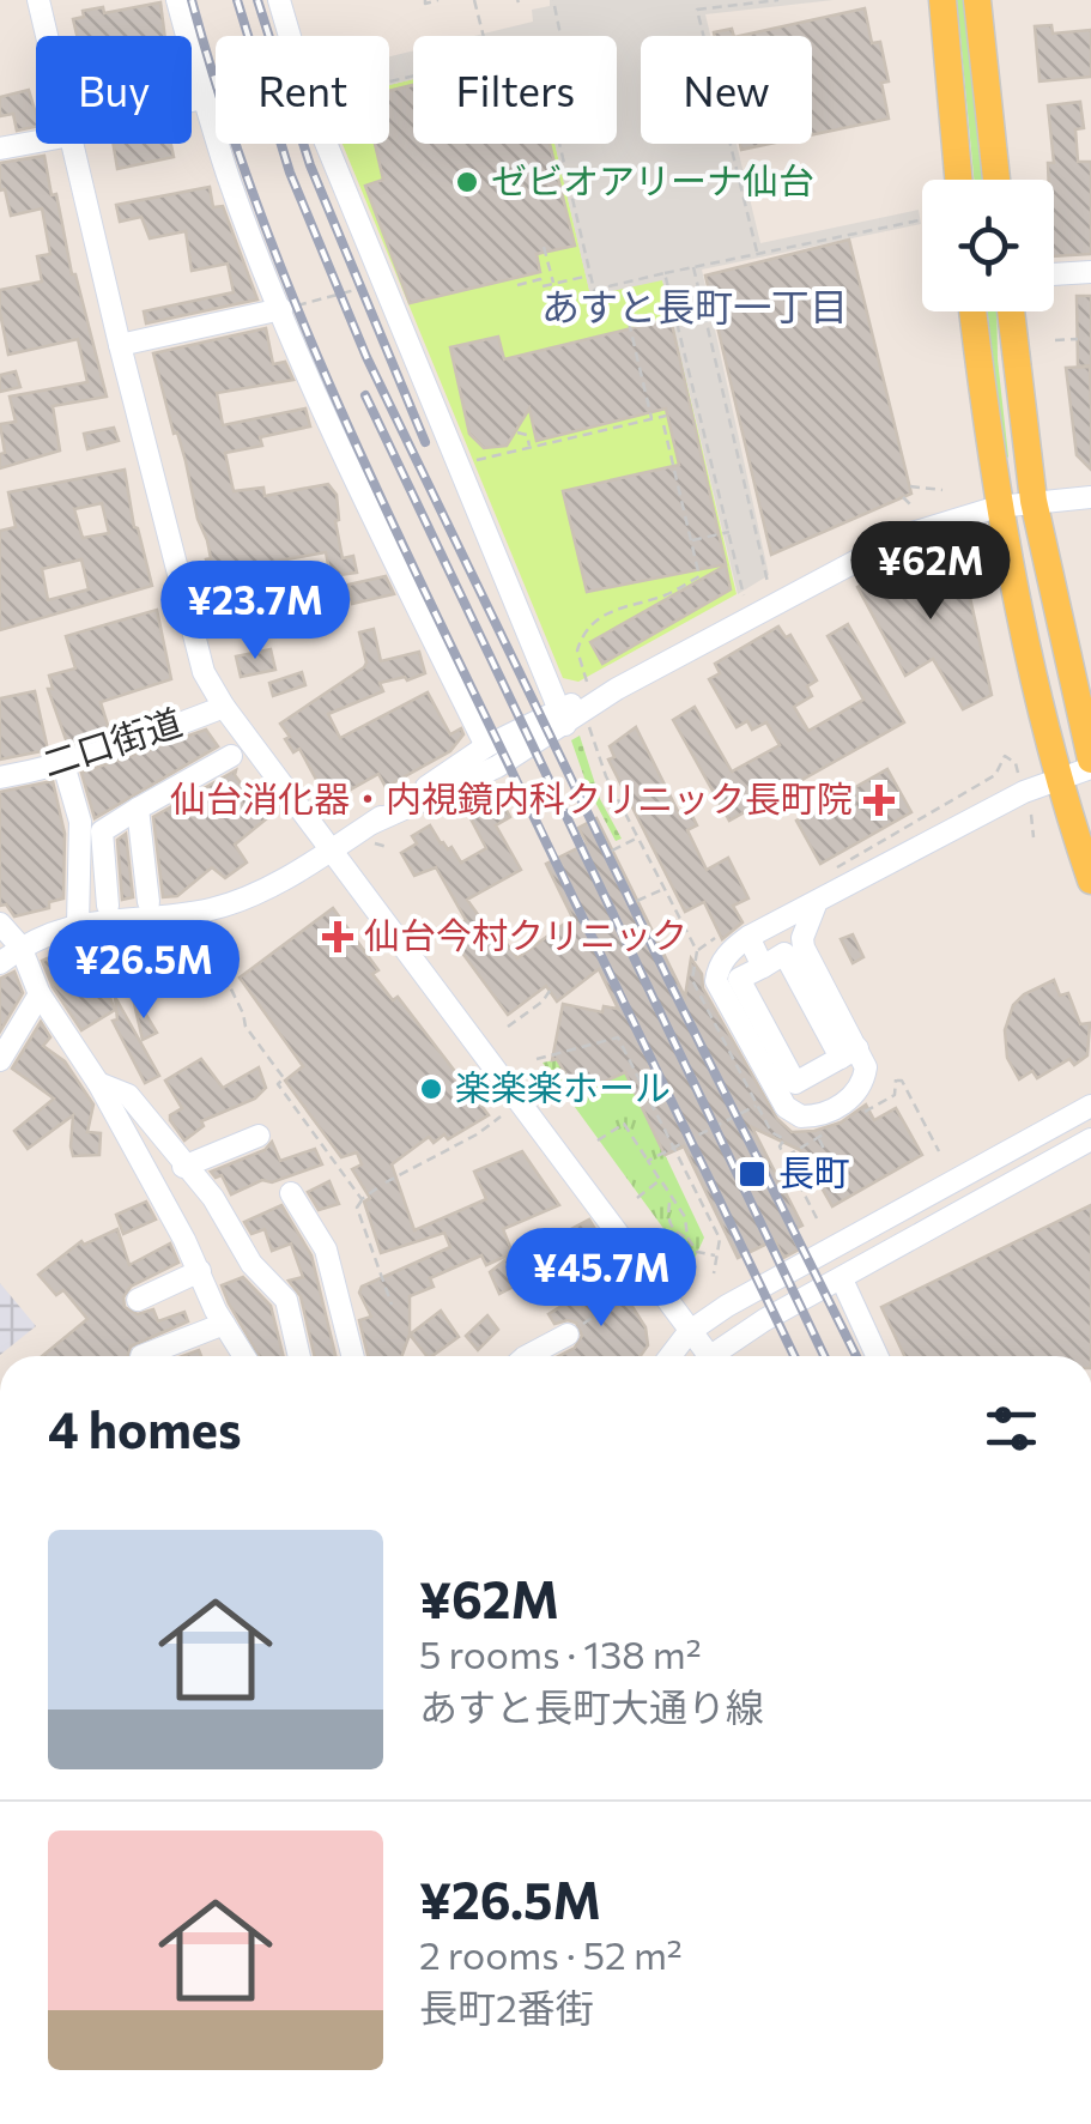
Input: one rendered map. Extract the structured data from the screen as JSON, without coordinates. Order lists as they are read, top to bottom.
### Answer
{
  "streets": {
    "street": ["二口街道"]
  },
  "districts": ["あすと長町一丁目"],
  "places": {
    "other": ["ゼビオアリーナ仙台", "楽楽楽ホール"],
    "health": ["仙台消化器・内視鏡内科クリニック長町院", "仙台今村クリニック"],
    "transit": ["長町"]
  },
  "page": {
    "chip": [
      "Buy",
      "Rent",
      "Filters",
      "New"
    ],
    "price": [
      "¥62M",
      "¥23.7M",
      "¥26.5M",
      "¥45.7M"
    ],
    "heading": "4 homes",
    "list": [
      {
        "name": "¥62M",
        "note": "5 rooms · 138 m² · あすと長町大通り線"
      },
      {
        "name": "¥26.5M",
        "note": "2 rooms · 52 m² · 長町2番街"
      }
    ]
  }
}
